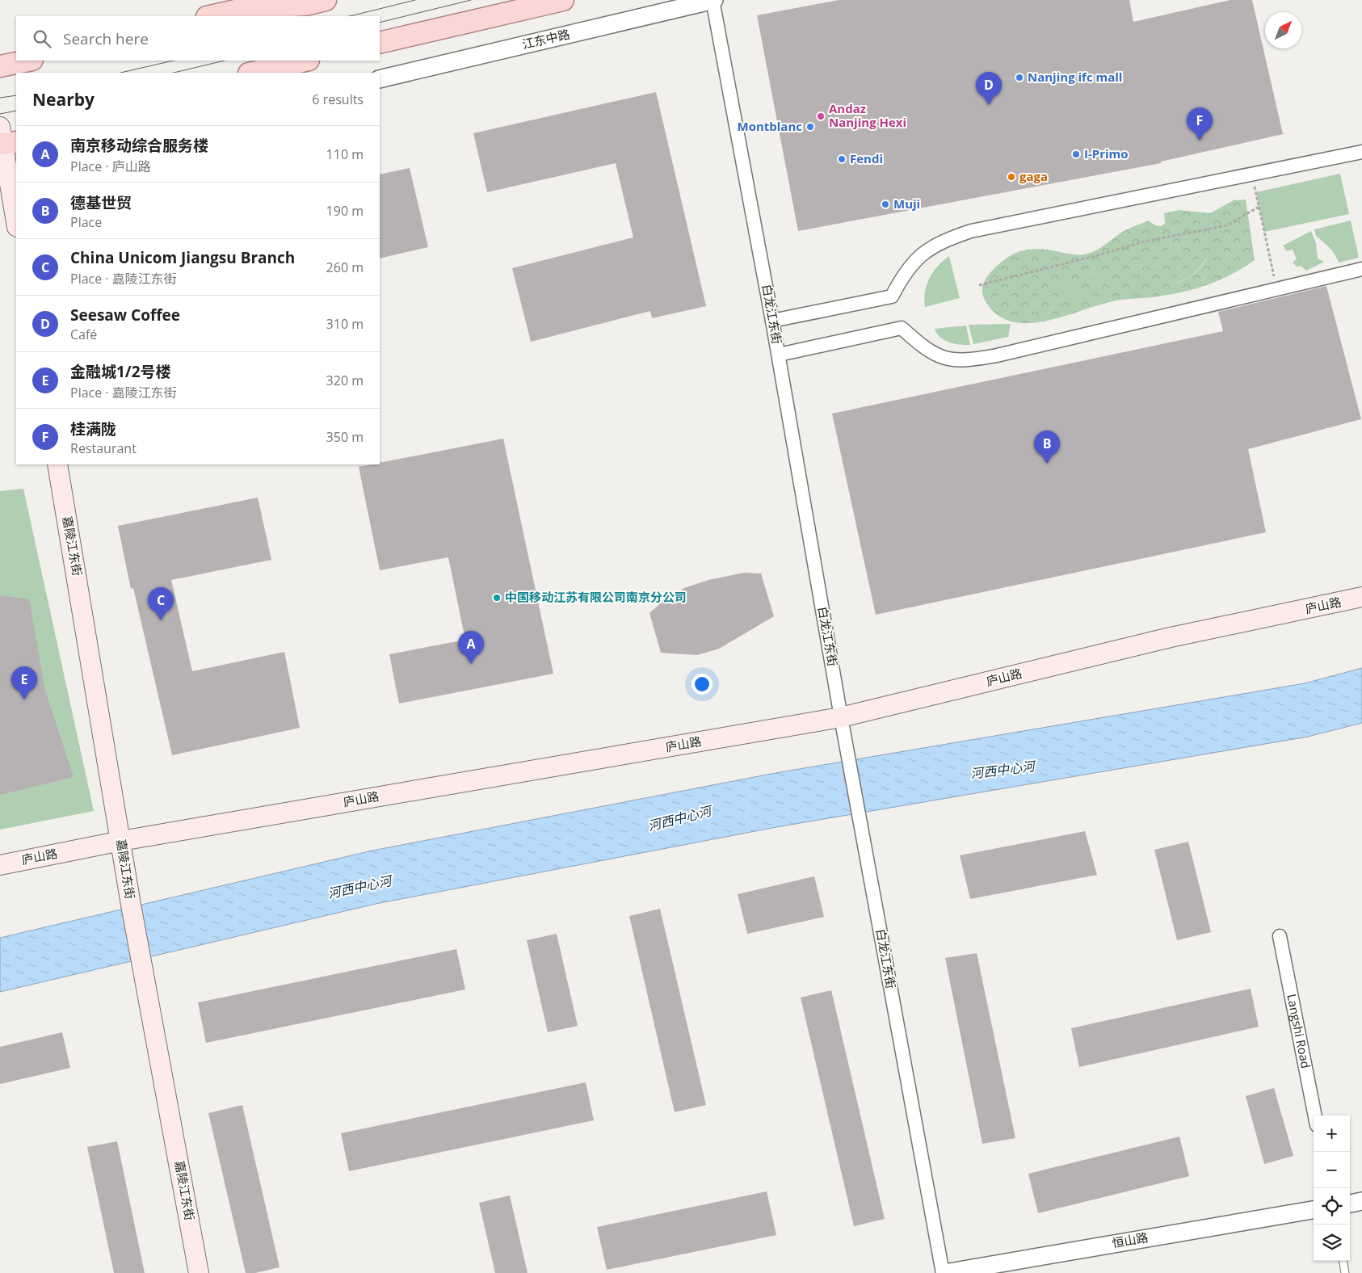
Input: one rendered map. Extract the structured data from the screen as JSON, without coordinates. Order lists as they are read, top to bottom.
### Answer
{
  "streets": {
    "main road": ["嘉陵江东街", "庐山路"],
    "street": [
      "江东中路",
      "白龙江东街",
      "Langshi Road",
      "恒山路"
    ]
  },
  "crossings": [
    ["江东中路", "白龙江东街"],
    ["白龙江东街", "庐山路"],
    ["白龙江东街", "恒山路"],
    ["嘉陵江东街", "庐山路"]
  ],
  "water": ["河西中心河"],
  "places": [
    "Nanjing ifc mall",
    "Andaz Nanjing Hexi",
    "Montblanc",
    "I-Primo",
    "Fendi",
    "gaga",
    "Muji",
    "中国移动江苏有限公司南京分公司"
  ],
  "north": "top right",
  "page": {
    "search": "Search here",
    "pins": [
      "D",
      "F",
      "B",
      "C",
      "A",
      "E"
    ],
    "heading": ["Nearby", "6 results"],
    "list": [
      {
        "mark": "A",
        "name": "南京移动综合服务楼",
        "note": "Place · 庐山路",
        "value": "110 m"
      },
      {
        "mark": "B",
        "name": "德基世贸",
        "note": "Place",
        "value": "190 m"
      },
      {
        "mark": "C",
        "name": "China Unicom Jiangsu Branch",
        "note": "Place · 嘉陵江东街",
        "value": "260 m"
      },
      {
        "mark": "D",
        "name": "Seesaw Coffee",
        "note": "Café",
        "value": "310 m"
      },
      {
        "mark": "E",
        "name": "金融城1/2号楼",
        "note": "Place · 嘉陵江东街",
        "value": "320 m"
      },
      {
        "mark": "F",
        "name": "桂满陇",
        "note": "Restaurant",
        "value": "350 m"
      }
    ],
    "map_buttons": ["+", "−"]
  }
}
